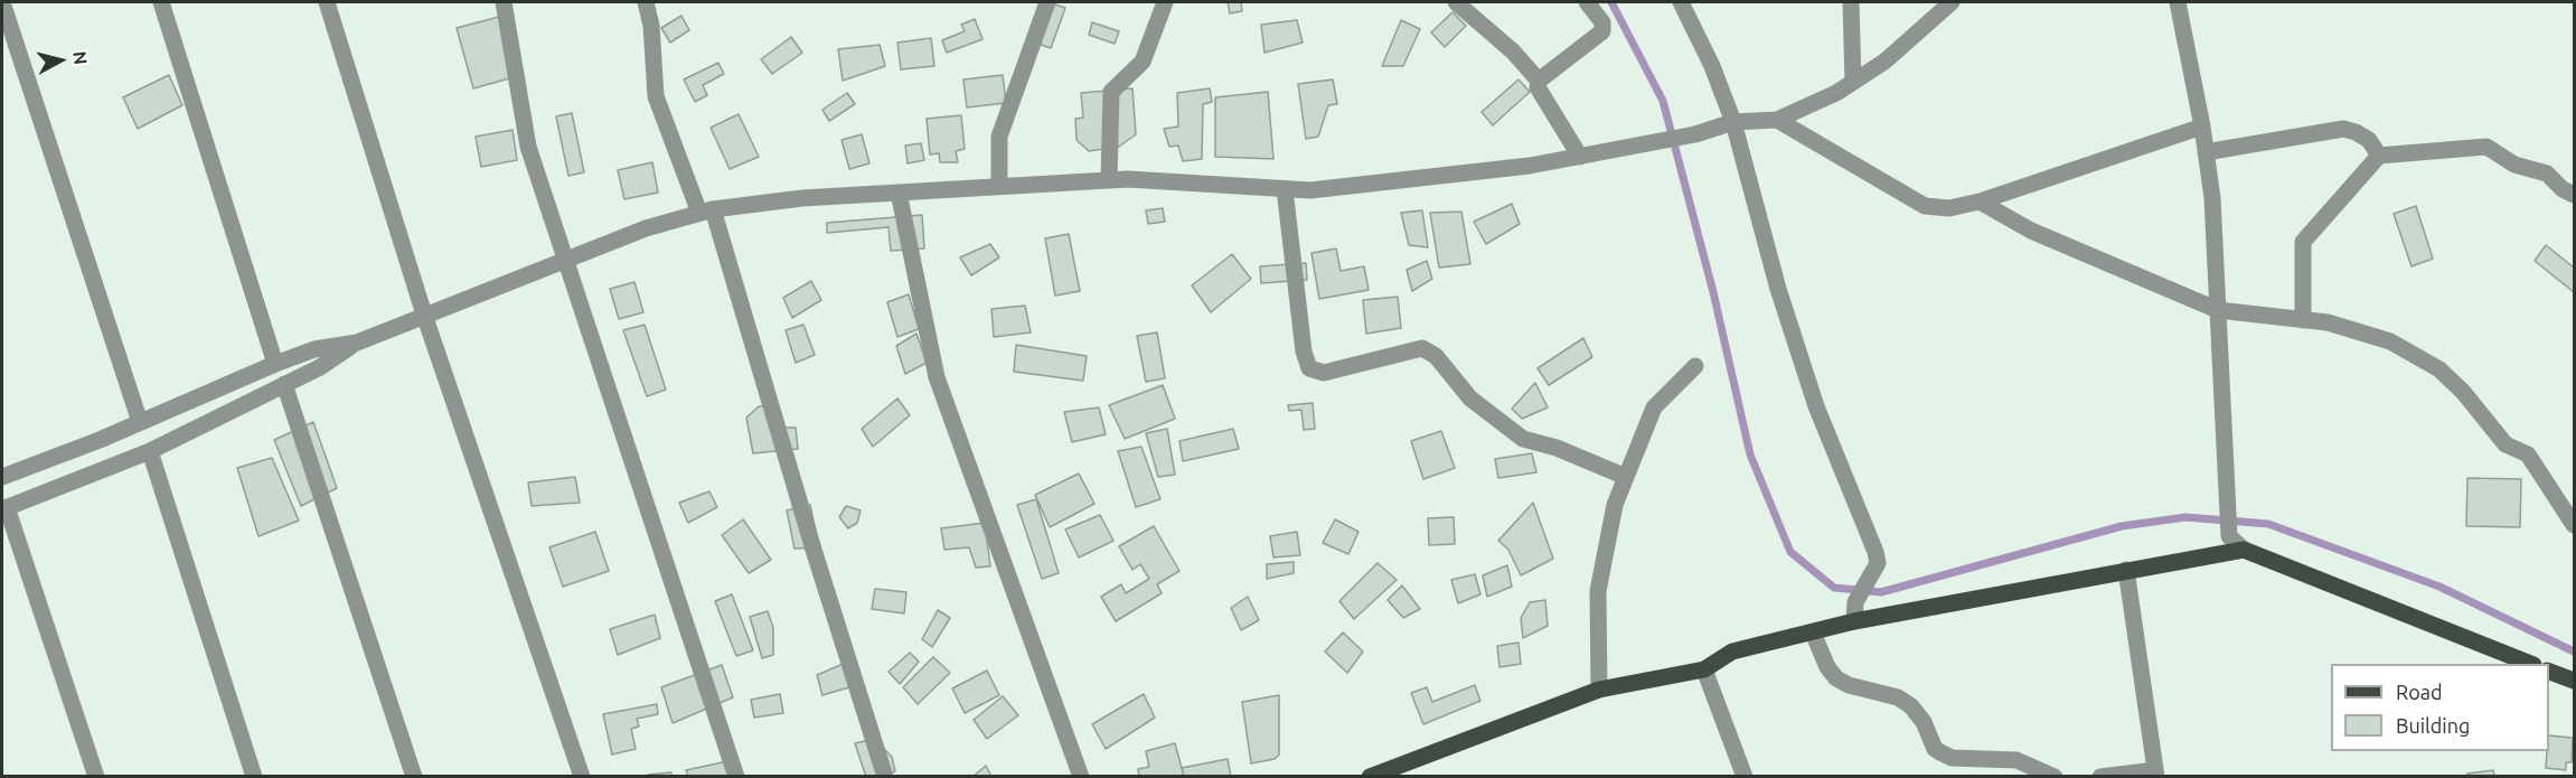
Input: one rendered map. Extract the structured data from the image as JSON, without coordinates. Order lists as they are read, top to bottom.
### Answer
{
  "legend": ["Road", "Building"],
  "north": "right"
}
